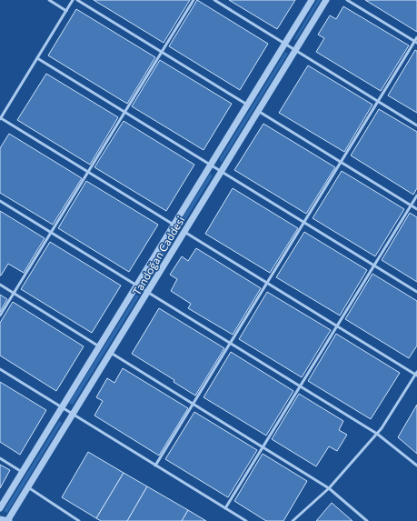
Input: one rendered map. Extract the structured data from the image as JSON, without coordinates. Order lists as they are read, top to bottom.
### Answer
{
  "streets": {
    "street": ["Tandoğan Caddesi"]
  }
}
